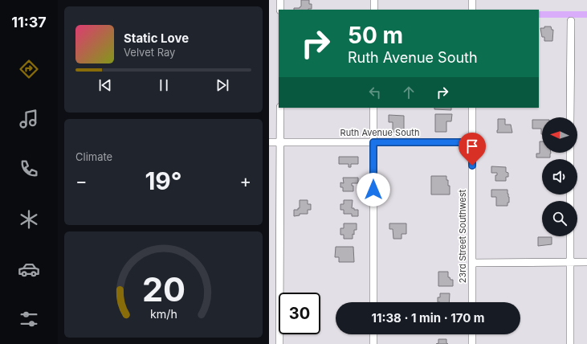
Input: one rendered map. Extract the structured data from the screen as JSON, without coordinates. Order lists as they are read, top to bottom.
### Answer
{
  "streets": {
    "street": ["Ruth Avenue South", "23rd Street Southwest"]
  },
  "crossings": [
    ["Ruth Avenue South", "23rd Street Southwest"]
  ],
  "north": "left",
  "page": {
    "tabs": "11:37",
    "turn": ["50 m", "Ruth Avenue South"],
    "song": ["Static Love", "Velvet Ray"],
    "tile": "Climate",
    "heat": ["−", "19°", "+"],
    "limit": "30",
    "trip": "11:38 · 1 min · 170 m",
    "gauge": ["20", "km/h"]
  }
}
